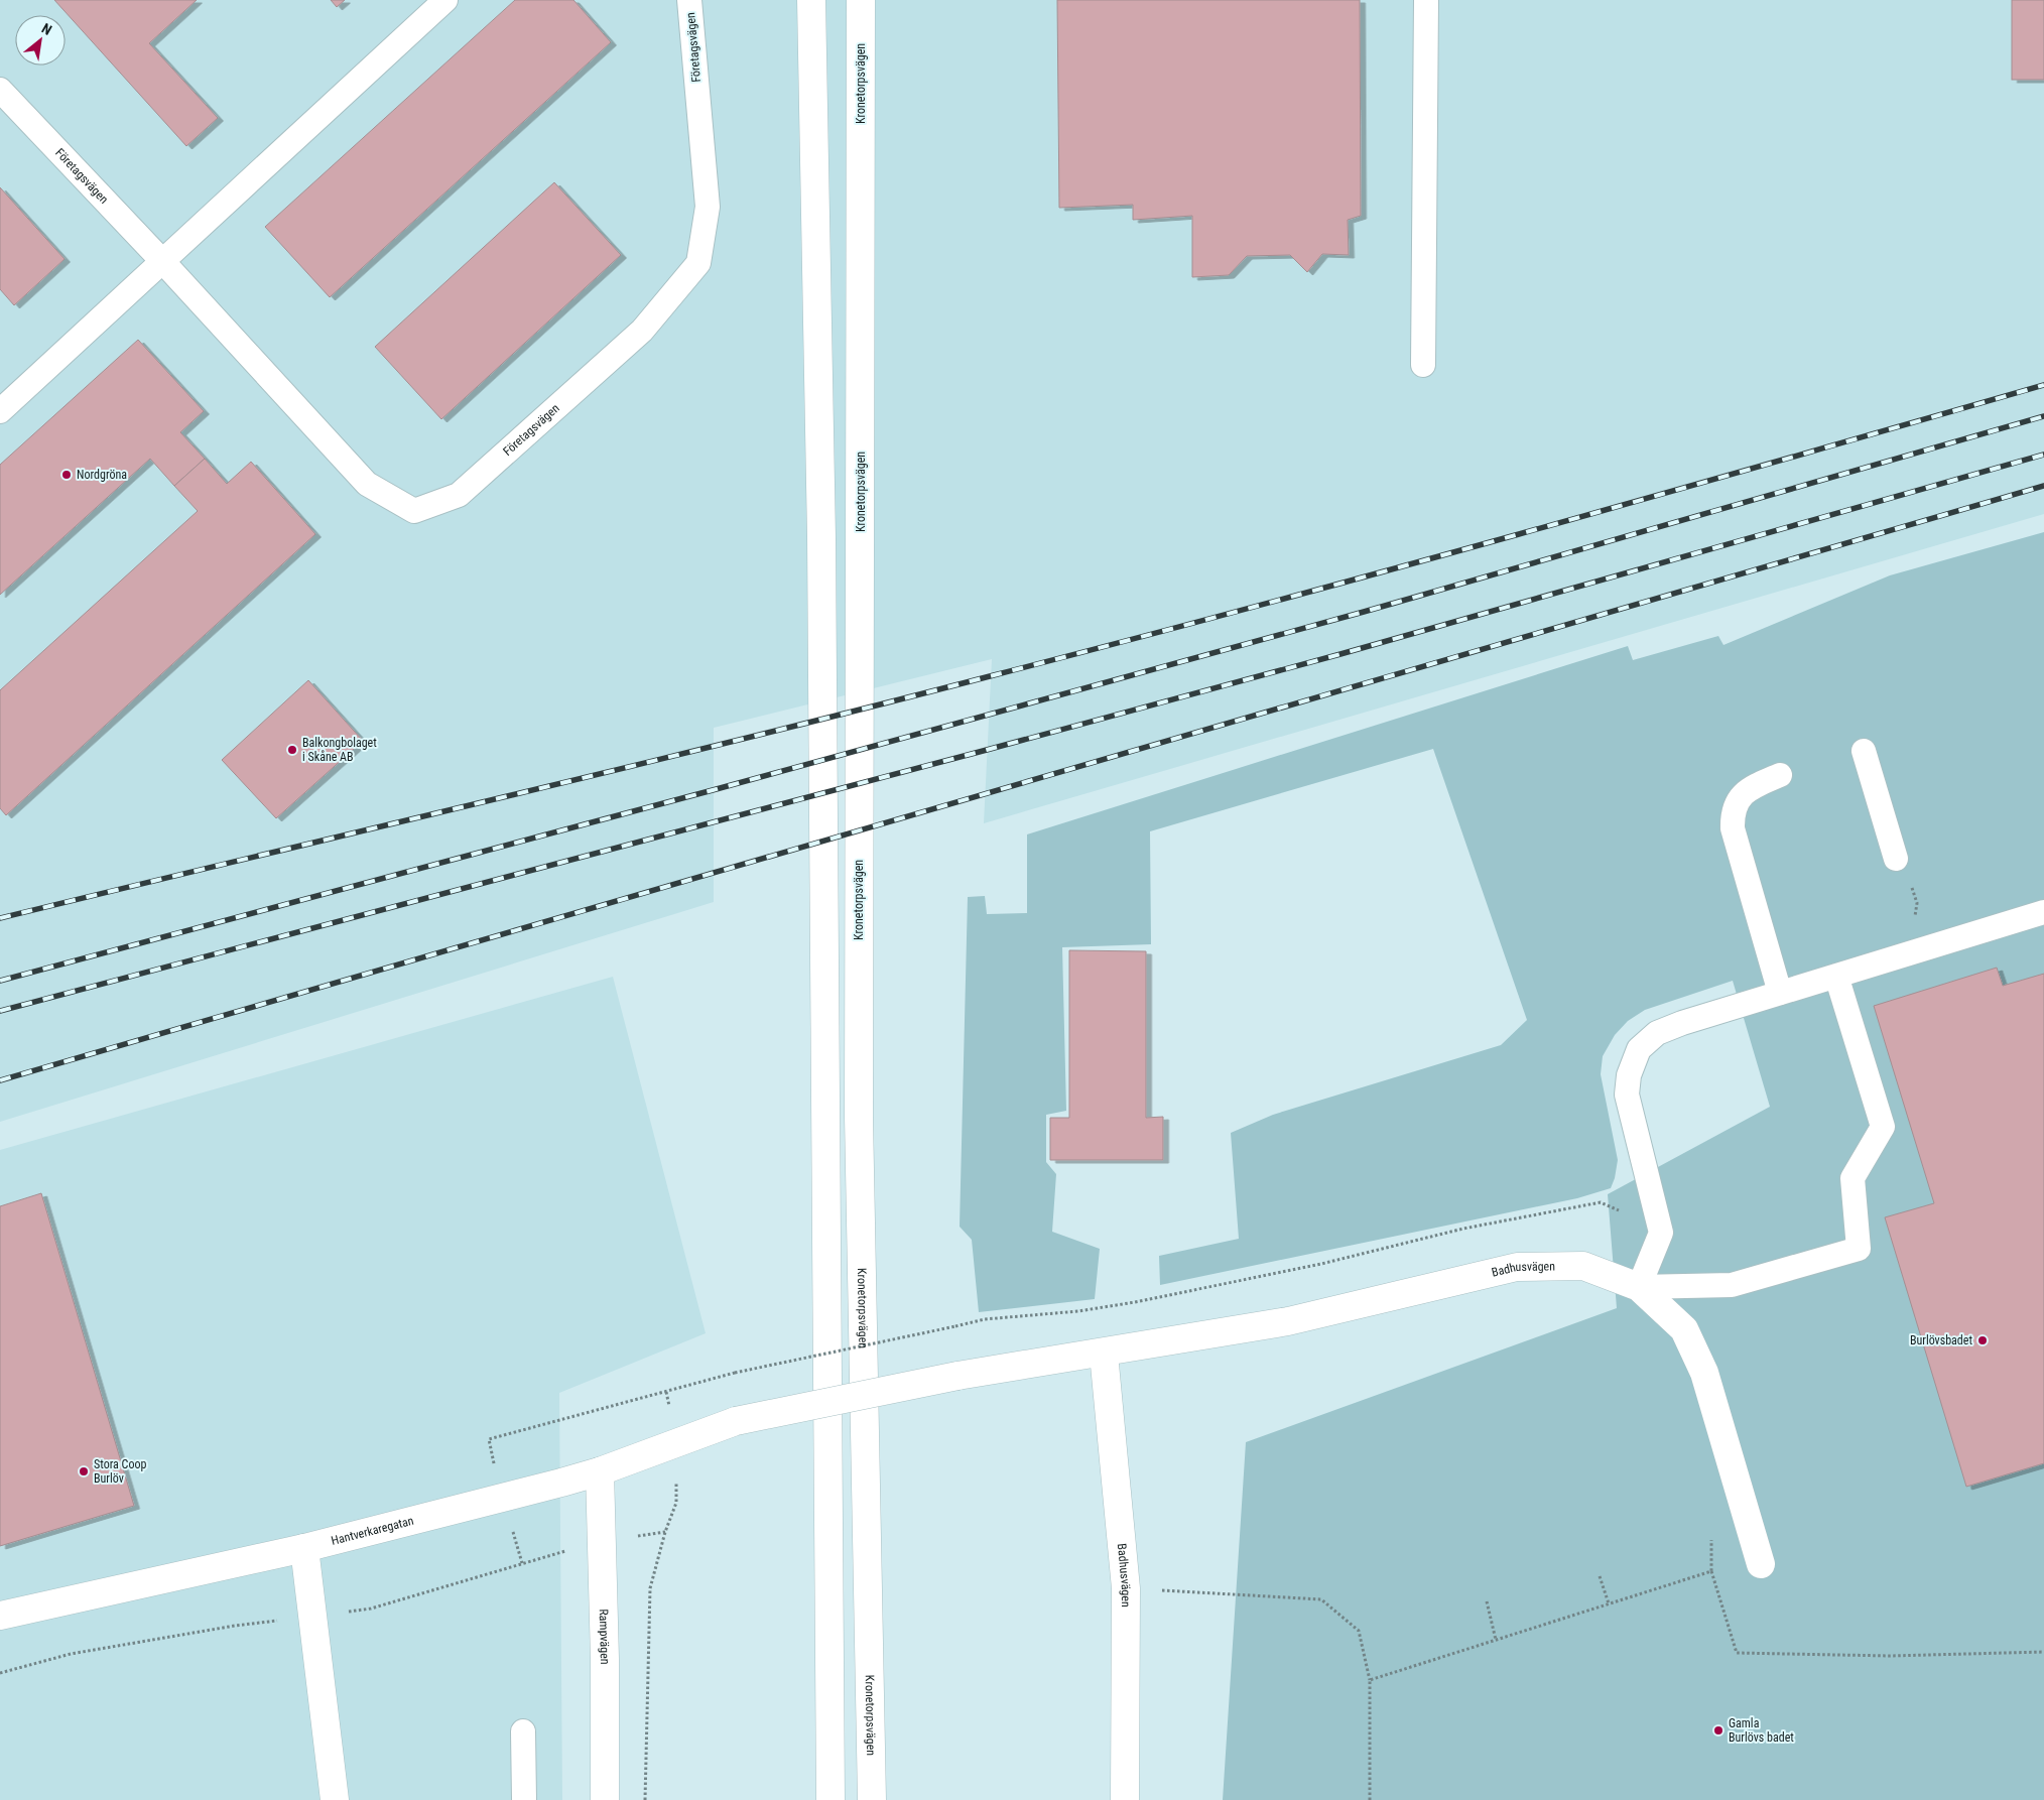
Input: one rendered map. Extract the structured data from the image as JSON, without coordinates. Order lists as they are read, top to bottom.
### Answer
{
  "streets": {
    "main road": [
      "Kronetorpsvägen",
      "Badhusvägen",
      "Hantverkaregatan",
      "Rampvägen"
    ],
    "lane": ["Företagsvägen"]
  },
  "crossings": [
    ["Badhusvägen", "Hantverkaregatan"],
    ["Hantverkaregatan", "Rampvägen"]
  ],
  "places": [
    "Nordgröna",
    "Balkongbolaget i Skåne AB",
    "Burlövsbadet",
    "Stora Coop Burlöv",
    "Gamla Burlövs badet"
  ],
  "north": "top right"
}
